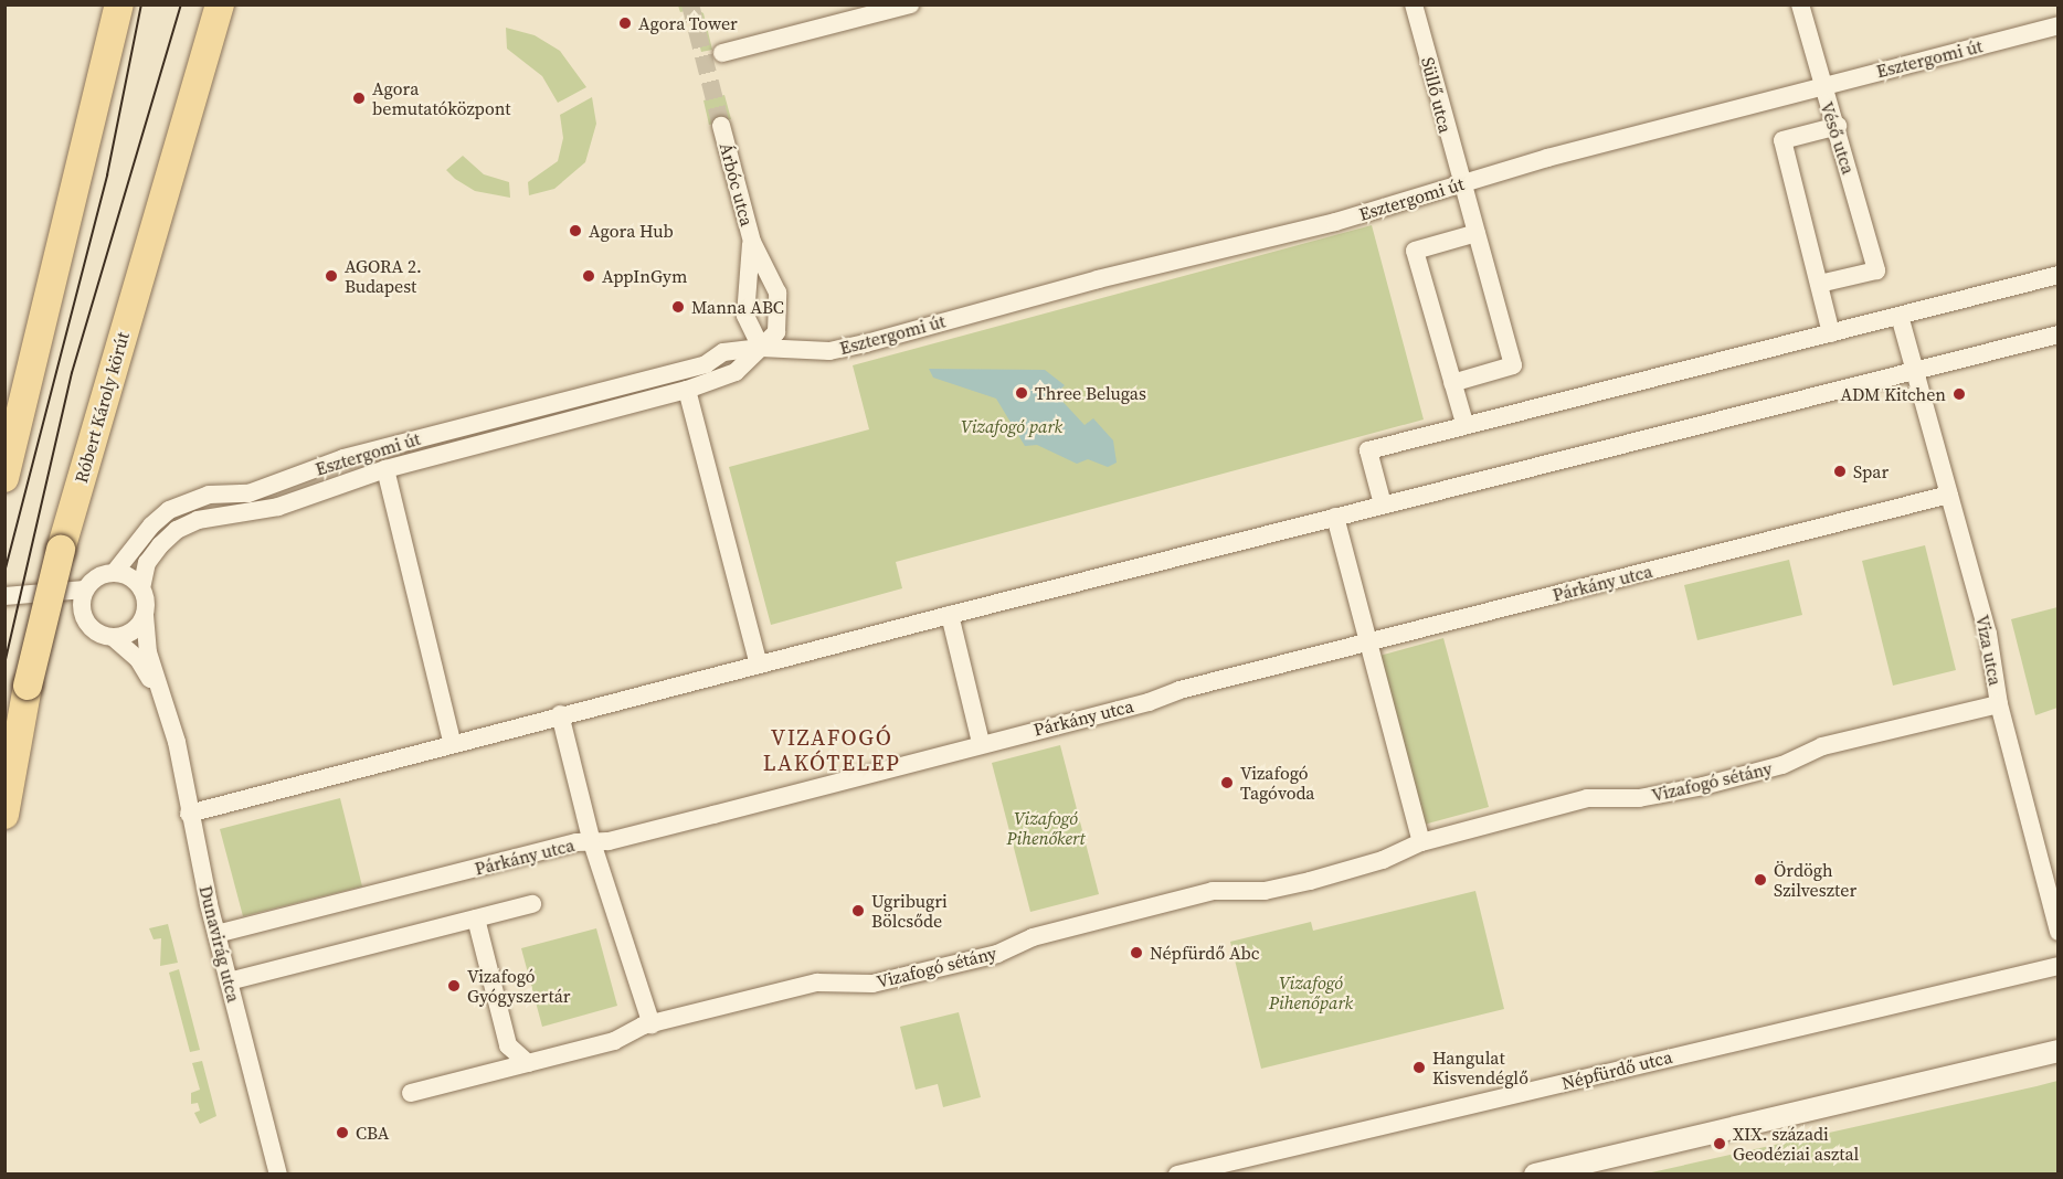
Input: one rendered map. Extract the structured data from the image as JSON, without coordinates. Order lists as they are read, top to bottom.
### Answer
{
  "streets": {
    "main road": ["Róbert Károly körút"],
    "street": [
      "Esztergomi út",
      "Süllő utca",
      "Véső utca",
      "Árbóc utca",
      "Párkány utca",
      "Viza utca",
      "Vizafogó sétány",
      "Dunavirág utca",
      "Népfürdő utca"
    ]
  },
  "crossings": [
    ["Esztergomi út", "Süllő utca"],
    ["Esztergomi út", "Véső utca"],
    ["Esztergomi út", "Árbóc utca"],
    ["Esztergomi út", "Dunavirág utca"],
    ["Párkány utca", "Viza utca"],
    ["Párkány utca", "Dunavirág utca"],
    ["Viza utca", "Vizafogó sétány"]
  ],
  "districts": ["VIZAFOGÓ LAKÓTELEP"],
  "parks": ["Vizafogó park", "Vizafogó Pihenőkert", "Vizafogó Pihenőpark"],
  "places": [
    "Agora Tower",
    "Agora bemutatóközpont",
    "Agora Hub",
    "AGORA 2. Budapest",
    "AppInGym",
    "Manna ABC",
    "Three Belugas",
    "ADM Kitchen",
    "Spar",
    "Vizafogó Tagóvoda",
    "Ördögh Szilveszter",
    "Ugribugri Bölcsőde",
    "Népfürdő Abc",
    "Vizafogó Gyógyszertár",
    "Hangulat Kisvendéglő",
    "CBA",
    "XIX. századi Geodéziai asztal"
  ]
}
